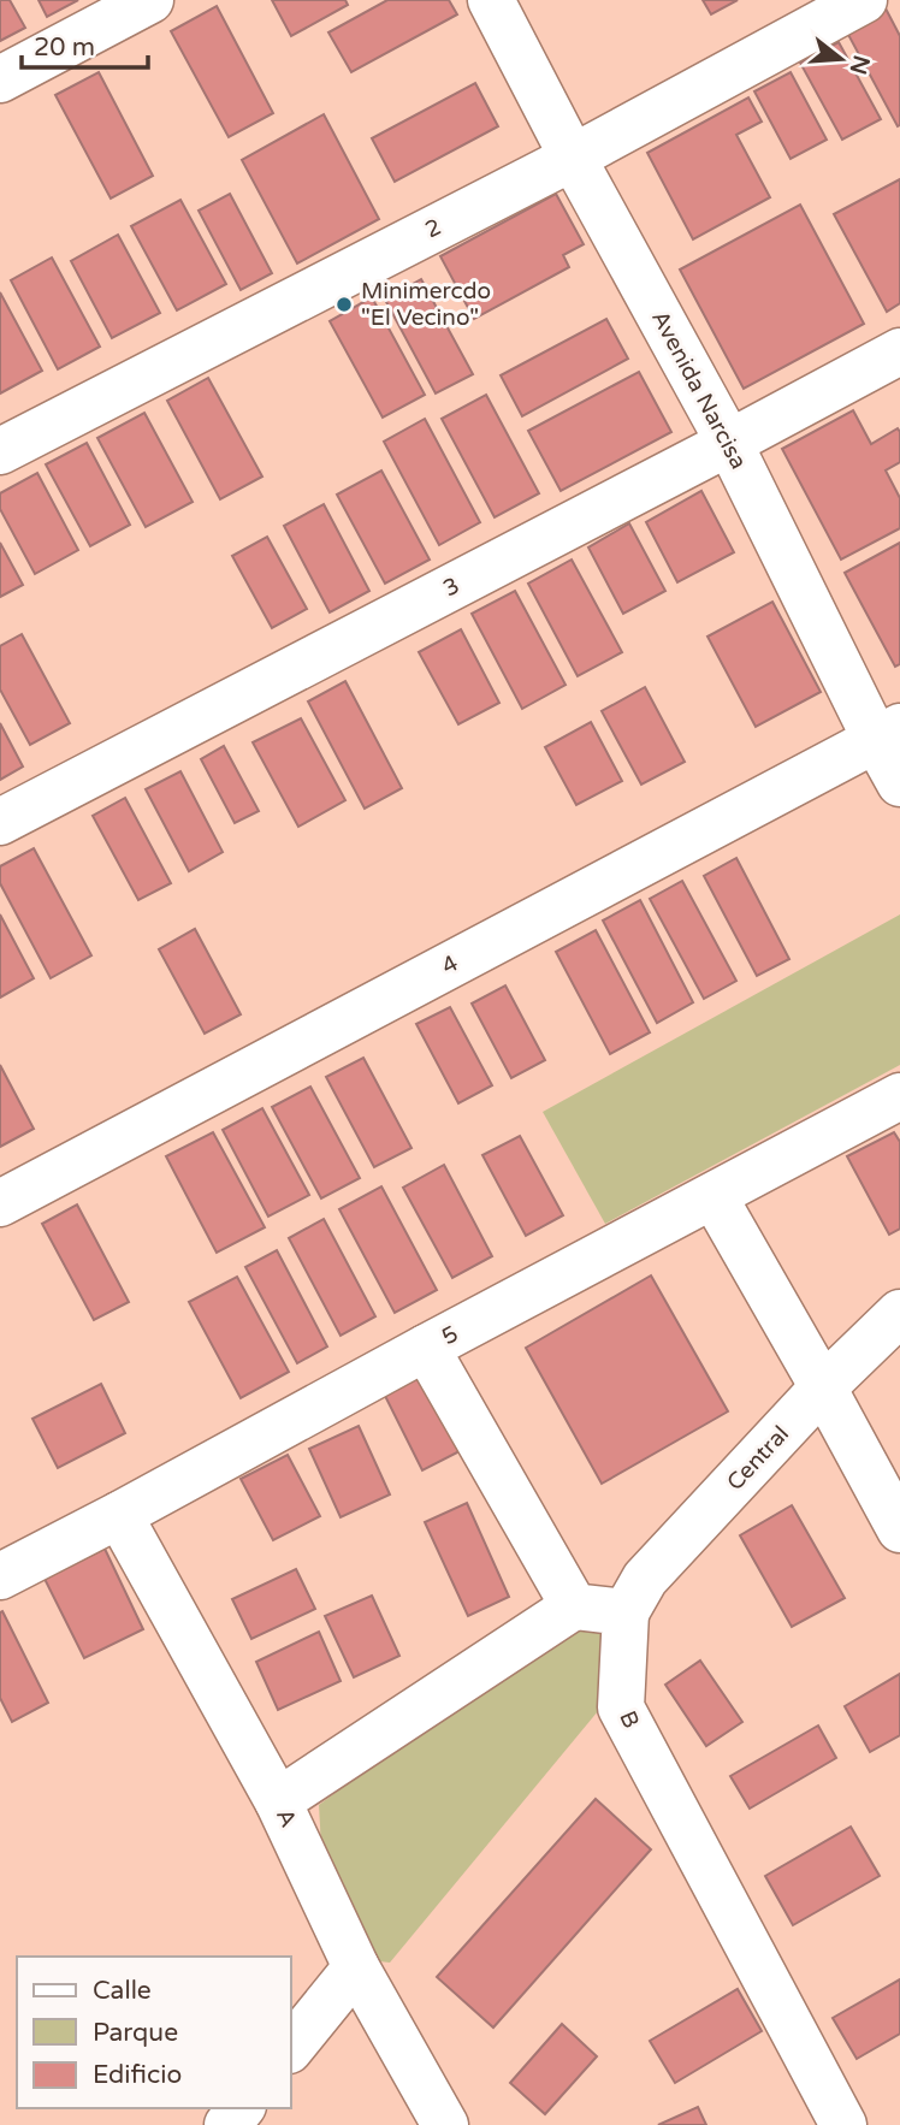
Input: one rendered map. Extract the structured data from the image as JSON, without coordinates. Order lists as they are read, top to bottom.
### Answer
{
  "streets": {
    "street": [
      "2",
      "Avenida Narcisa",
      "3",
      "4",
      "5",
      "Central",
      "B",
      "A"
    ]
  },
  "crossings": [
    ["2", "Avenida Narcisa"],
    ["Avenida Narcisa", "3"],
    ["Avenida Narcisa", "4"],
    ["5", "A"],
    ["Central", "B"]
  ],
  "places": ["Minimercdo \"El Vecino\""],
  "legend": ["Calle", "Parque", "Edificio"],
  "scale_bar": "20 m",
  "north": "right"
}
